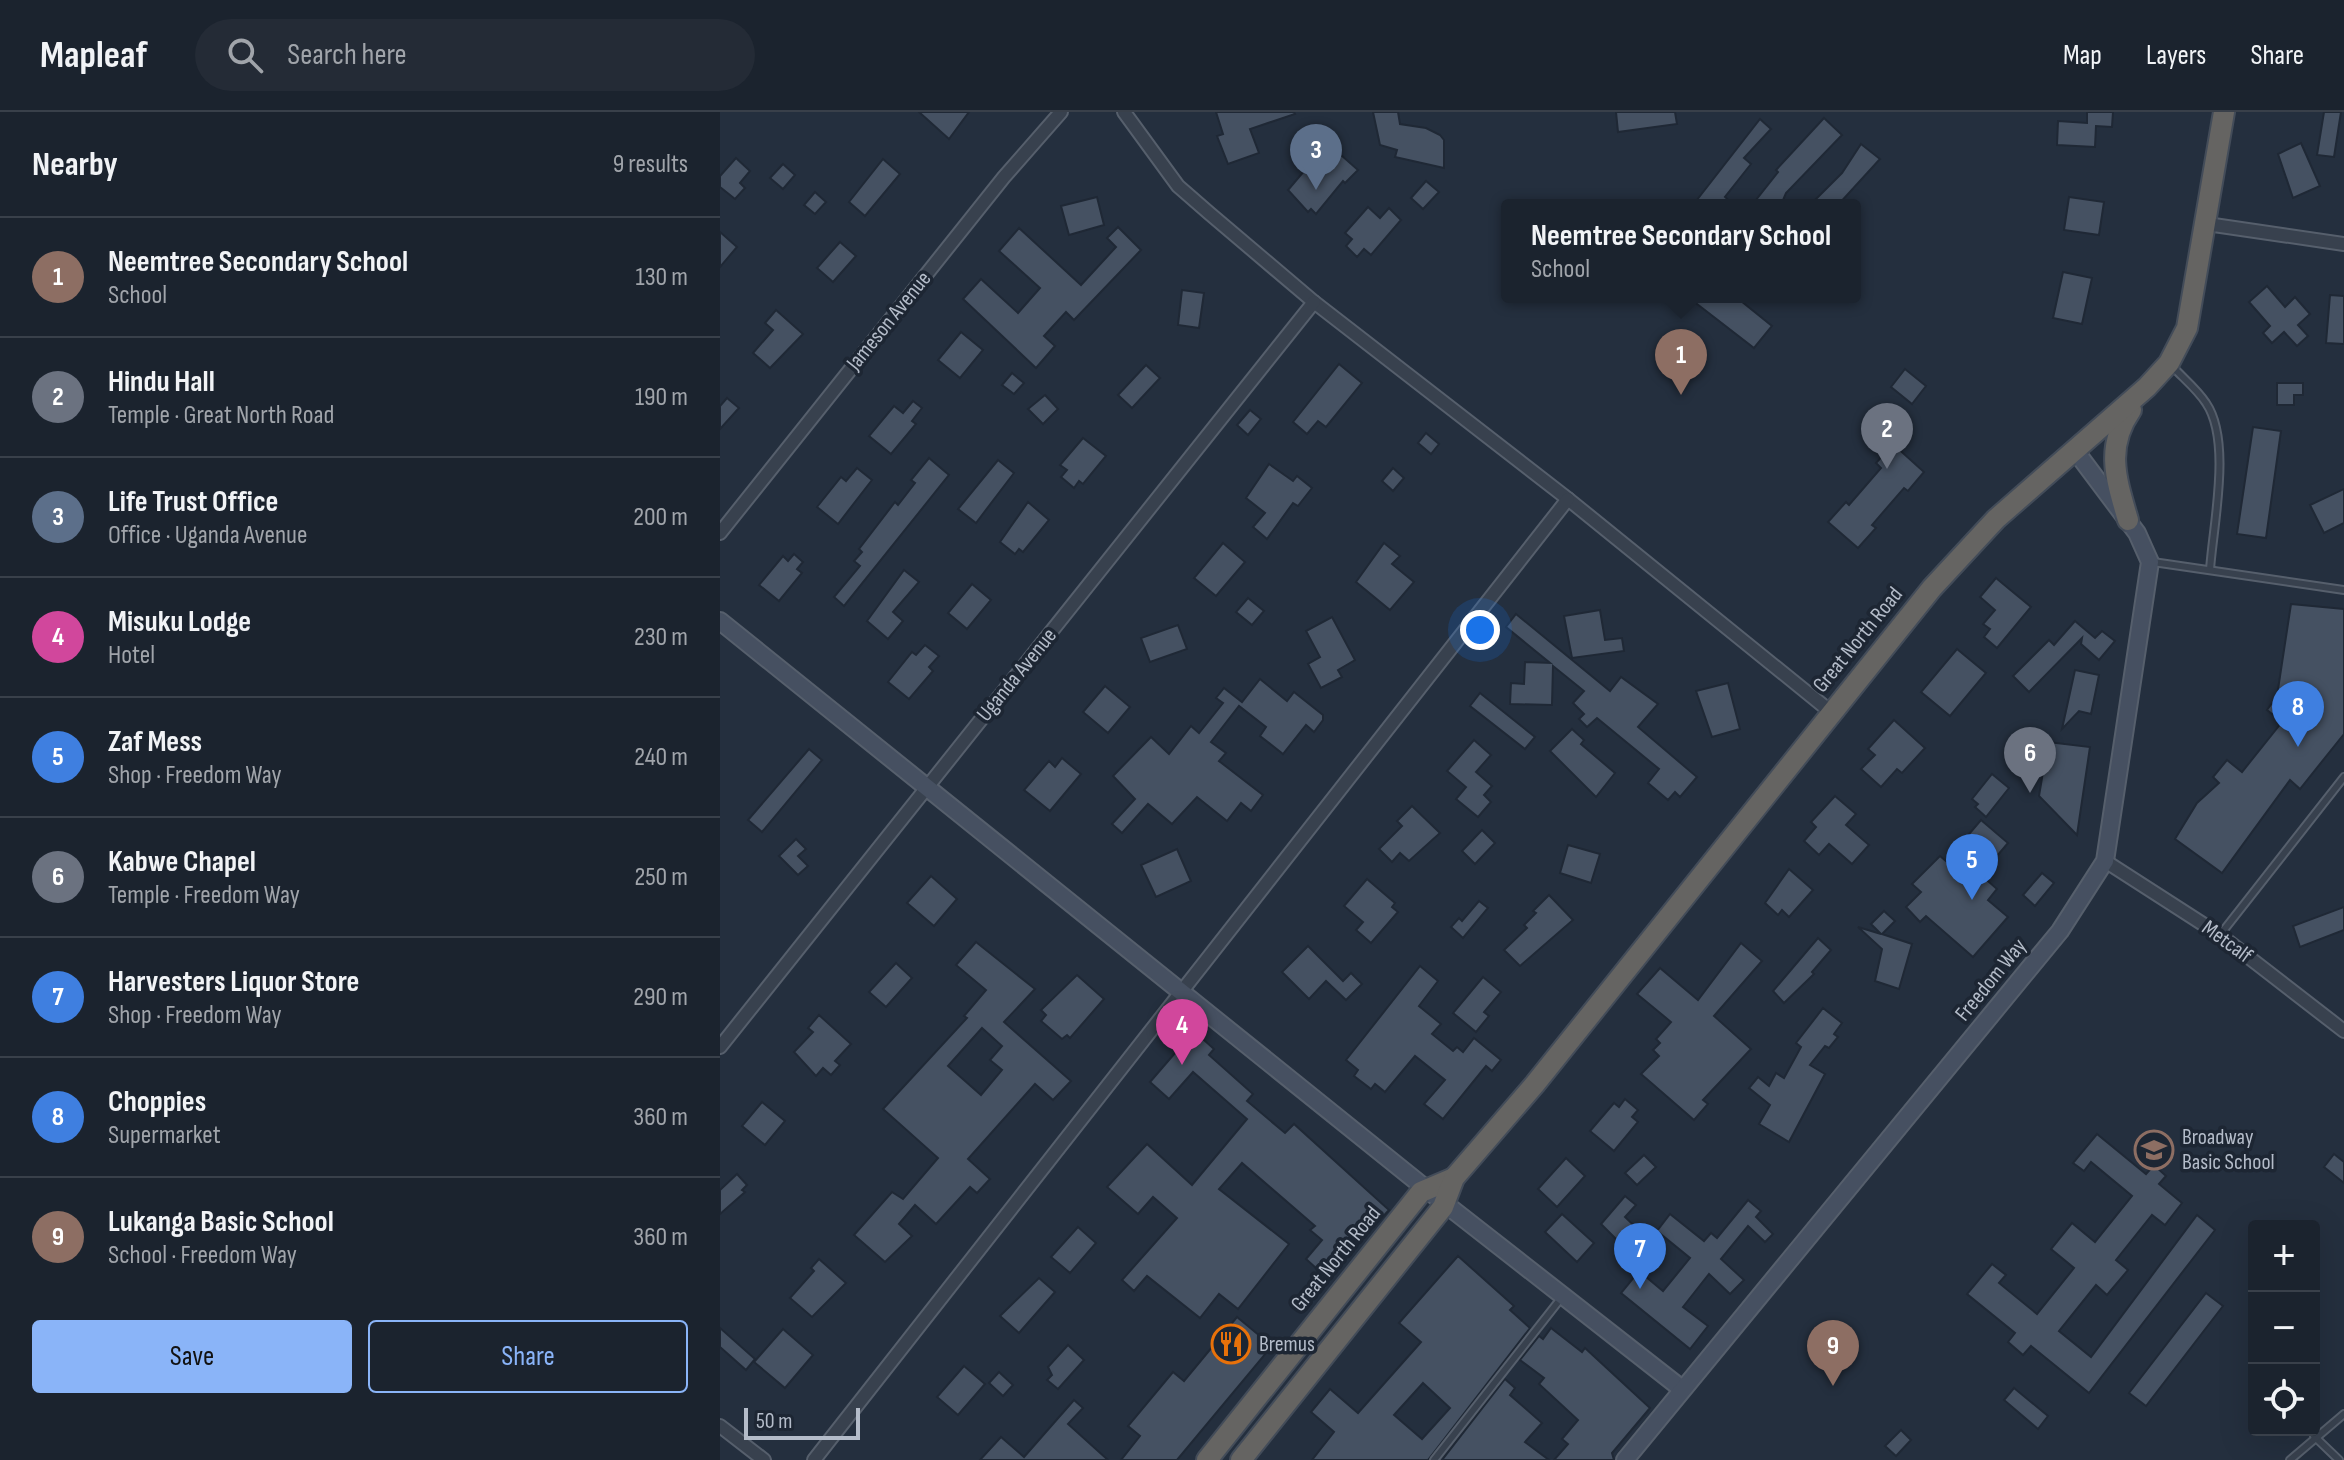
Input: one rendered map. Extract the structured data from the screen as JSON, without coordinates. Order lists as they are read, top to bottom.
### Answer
{
  "streets": {
    "highway": ["Great North Road"],
    "main road": ["Freedom Way"],
    "street": ["Jameson Avenue", "Uganda Avenue", "Metcalf"]
  },
  "crossings": [
    ["Metcalf", "Freedom Way"]
  ],
  "places": {
    "school or university": ["Broadway Basic School"],
    "restaurant": ["Bremus"]
  },
  "scale_bar": "50 m",
  "page": {
    "header": "Mapleaf",
    "search": "Search here",
    "nav": ["Map", "Layers", "Share"],
    "heading": ["Nearby", "9 results"],
    "pins": [
      "3",
      "1",
      "2",
      "8",
      "6",
      "5",
      "4",
      "7",
      "9"
    ],
    "popup": ["Neemtree Secondary School", "School"],
    "list": [
      {
        "mark": "1",
        "name": "Neemtree Secondary School",
        "note": "School",
        "value": "130 m"
      },
      {
        "mark": "2",
        "name": "Hindu Hall",
        "note": "Temple · Great North Road",
        "value": "190 m"
      },
      {
        "mark": "3",
        "name": "Life Trust Office",
        "note": "Office · Uganda Avenue",
        "value": "200 m"
      },
      {
        "mark": "4",
        "name": "Misuku Lodge",
        "note": "Hotel",
        "value": "230 m"
      },
      {
        "mark": "5",
        "name": "Zaf Mess",
        "note": "Shop · Freedom Way",
        "value": "240 m"
      },
      {
        "mark": "6",
        "name": "Kabwe Chapel",
        "note": "Temple · Freedom Way",
        "value": "250 m"
      },
      {
        "mark": "7",
        "name": "Harvesters Liquor Store",
        "note": "Shop · Freedom Way",
        "value": "290 m"
      },
      {
        "mark": "8",
        "name": "Choppies",
        "note": "Supermarket",
        "value": "360 m"
      },
      {
        "mark": "9",
        "name": "Lukanga Basic School",
        "note": "School · Freedom Way",
        "value": "360 m"
      }
    ],
    "map_buttons": ["+", "−"],
    "buttons": ["Save", "Share"],
    "scale": "50 m"
  }
}
